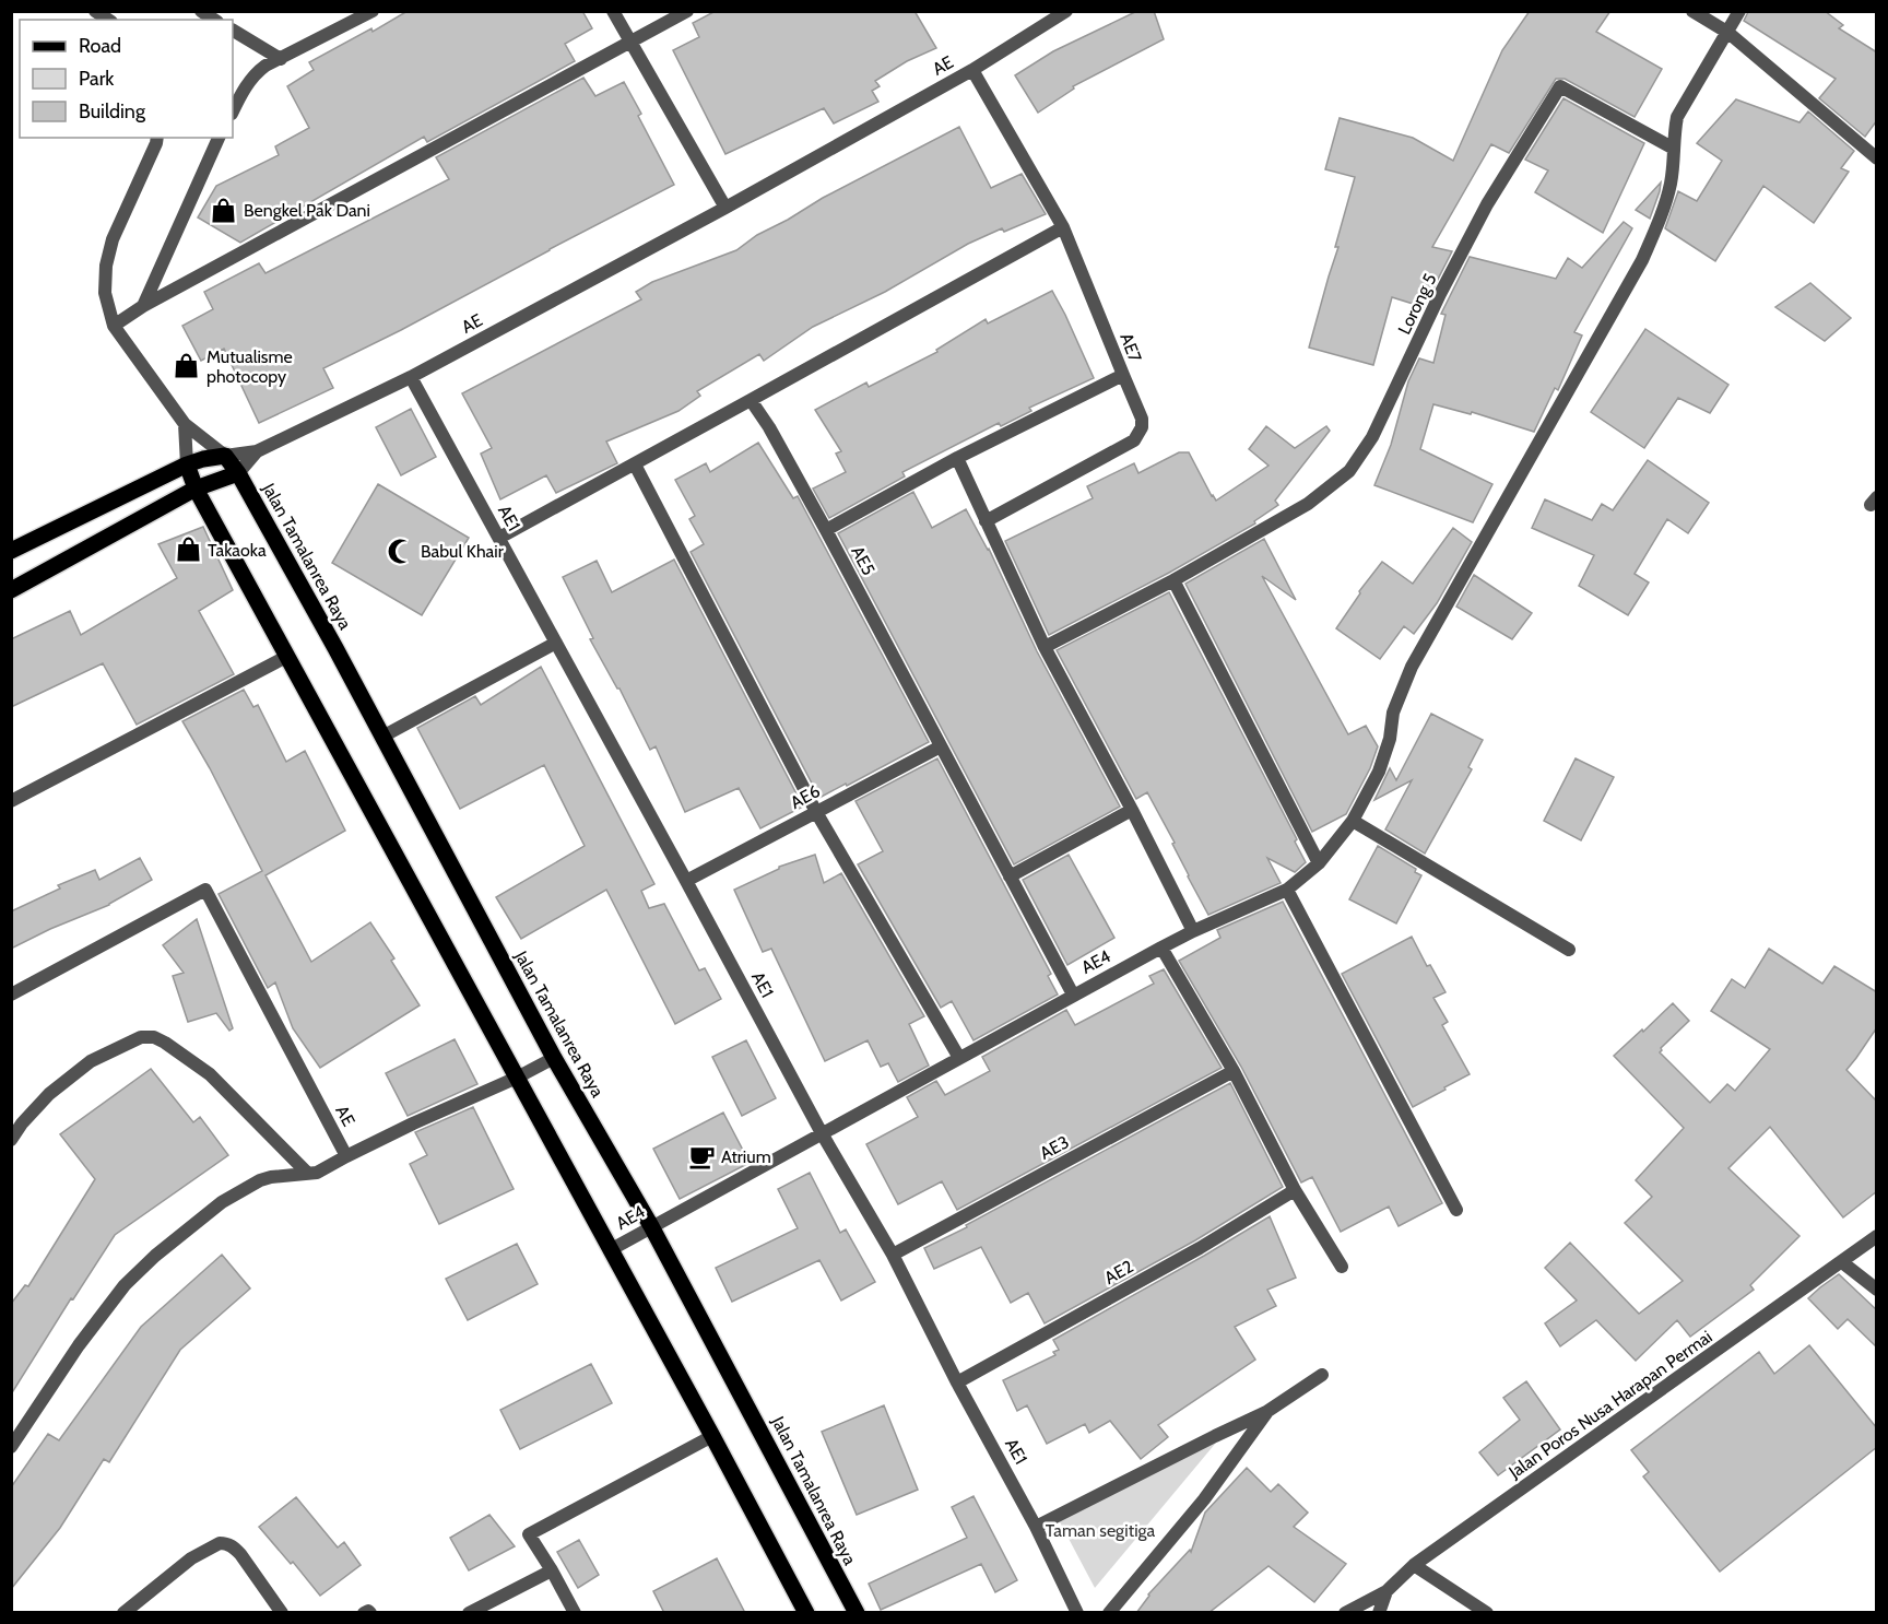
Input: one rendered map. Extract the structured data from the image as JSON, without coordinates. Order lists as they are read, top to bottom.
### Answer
{
  "streets": {
    "main road": ["Jalan Tamalanrea Raya"],
    "street": [
      "AE",
      "Lorong 5",
      "AE7",
      "AE1",
      "AE5",
      "AE6",
      "AE4",
      "AE3",
      "AE2",
      "Jalan Poros Nusa Harapan Permai"
    ]
  },
  "crossings": [
    ["AE", "AE7"],
    ["AE", "AE1"],
    ["AE", "Jalan Tamalanrea Raya"],
    ["Lorong 5", "AE4"],
    ["AE7", "AE5"],
    ["AE1", "AE6"],
    ["AE1", "AE4"],
    ["AE1", "AE3"],
    ["AE1", "AE2"],
    ["Jalan Tamalanrea Raya", "AE4"],
    ["AE5", "AE6"],
    ["AE5", "AE4"]
  ],
  "parks": ["Taman segitiga"],
  "places": {
    "shop": ["Bengkel Pak Dani", "Mutualisme photocopy", "Takaoka"],
    "mosque": ["Babul Khair"],
    "cafe": ["Atrium"]
  },
  "legend": ["Road", "Park", "Building"]
}
